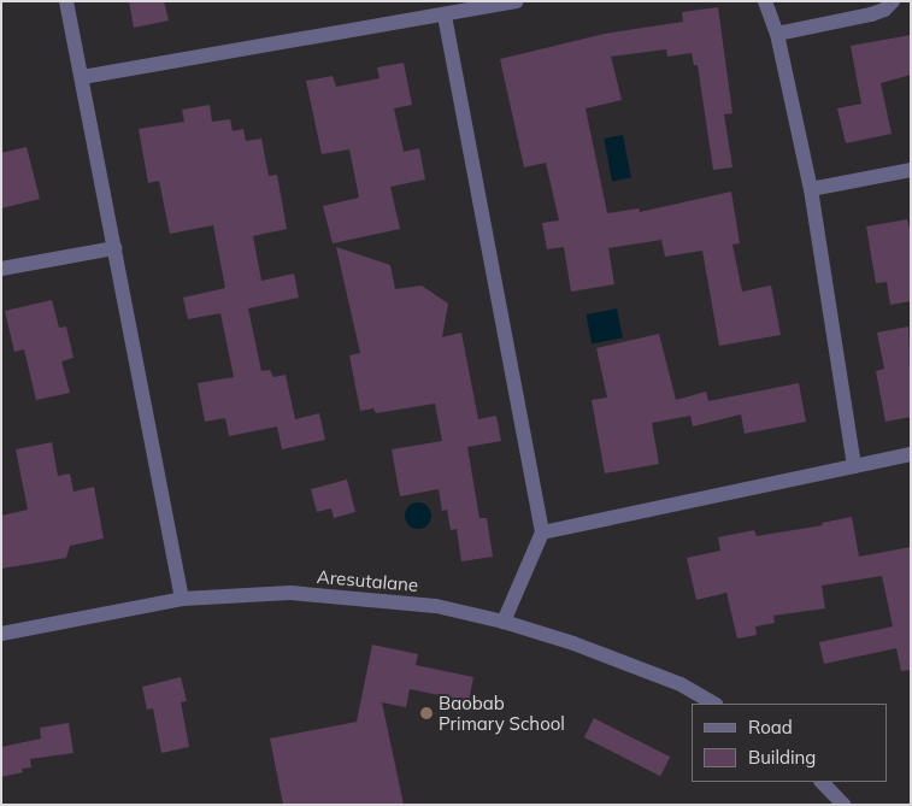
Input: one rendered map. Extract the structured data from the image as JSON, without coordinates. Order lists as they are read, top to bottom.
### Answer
{
  "streets": {
    "street": ["Aresutalane"]
  },
  "places": ["Baobab Primary School"],
  "legend": ["Road", "Building"]
}
